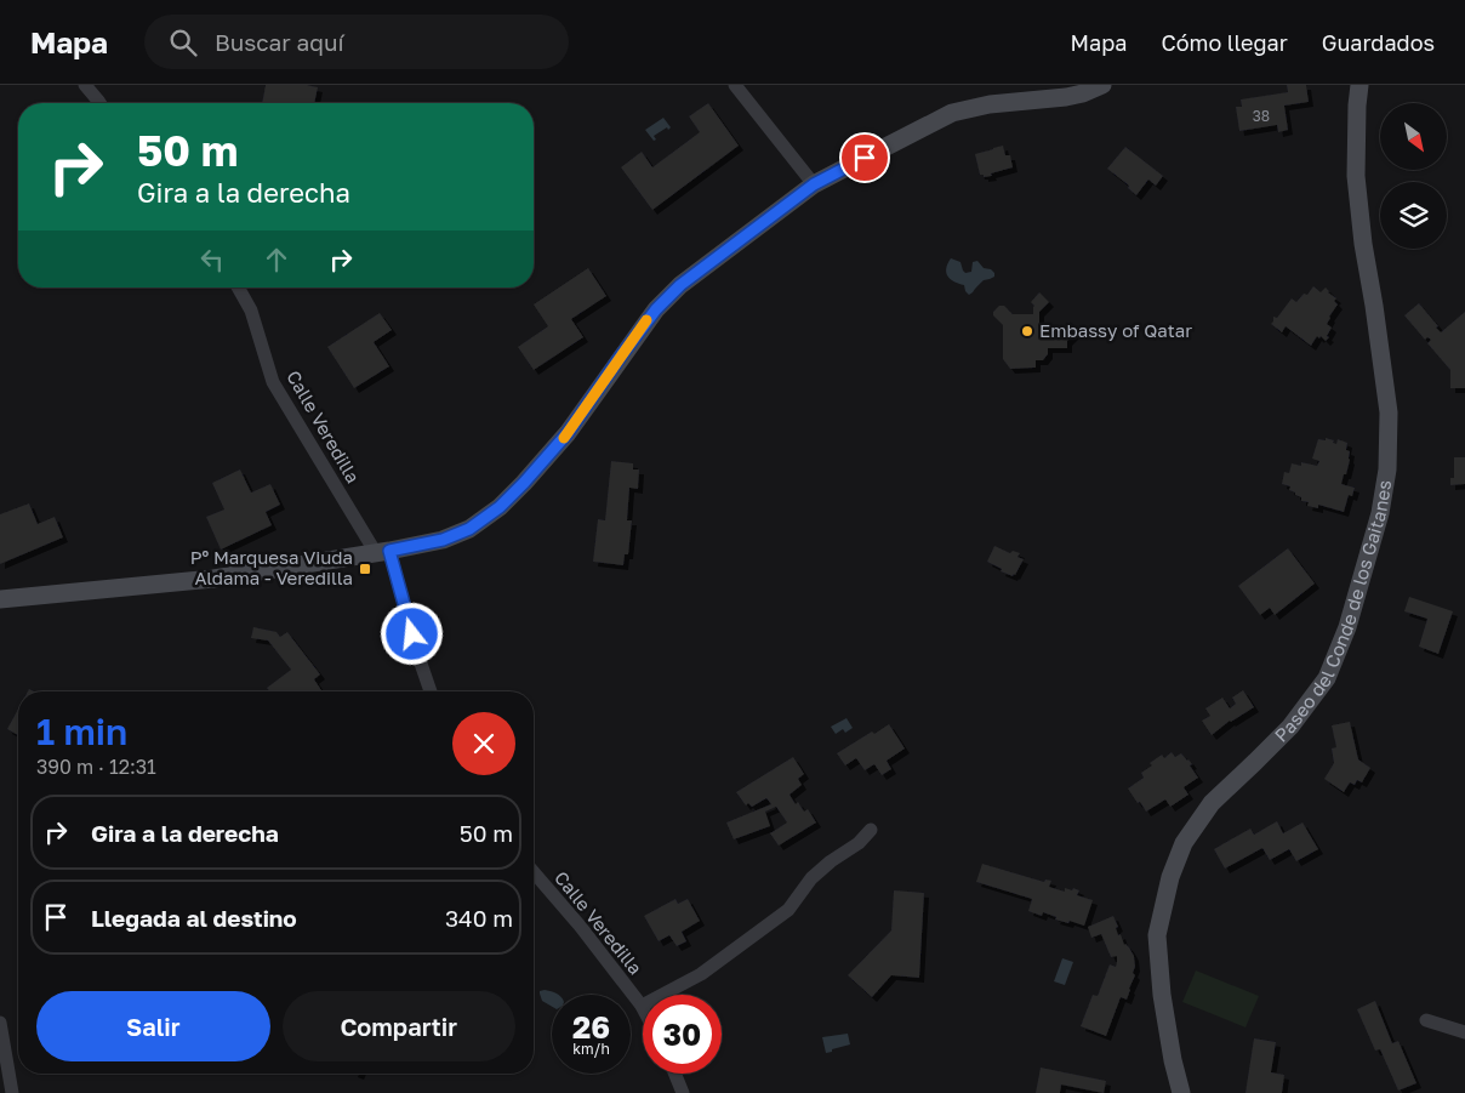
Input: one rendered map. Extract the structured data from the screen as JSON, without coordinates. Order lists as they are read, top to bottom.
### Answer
{
  "streets": {
    "street": ["Calle Veredilla", "Paseo del Conde de los Gaitanes"]
  },
  "places": {
    "other": ["Embassy of Qatar"],
    "transit": ["Pº Marquesa Viuda Aldama - Veredilla"]
  },
  "house_numbers": ["38"],
  "north": "bottom right",
  "page": {
    "header": "Mapa",
    "search": "Buscar aquí",
    "nav": ["Mapa", "Cómo llegar", "Guardados"],
    "turn": ["50 m", "Gira a la derecha"],
    "heading": ["1 min", "390 m · 12:31"],
    "list": [
      {
        "name": "Gira a la derecha",
        "value": "50 m"
      },
      {
        "name": "Llegada al destino",
        "value": "340 m"
      }
    ],
    "buttons": ["Salir", "Compartir"],
    "speed": "26 km/h",
    "limit": "30"
  }
}
